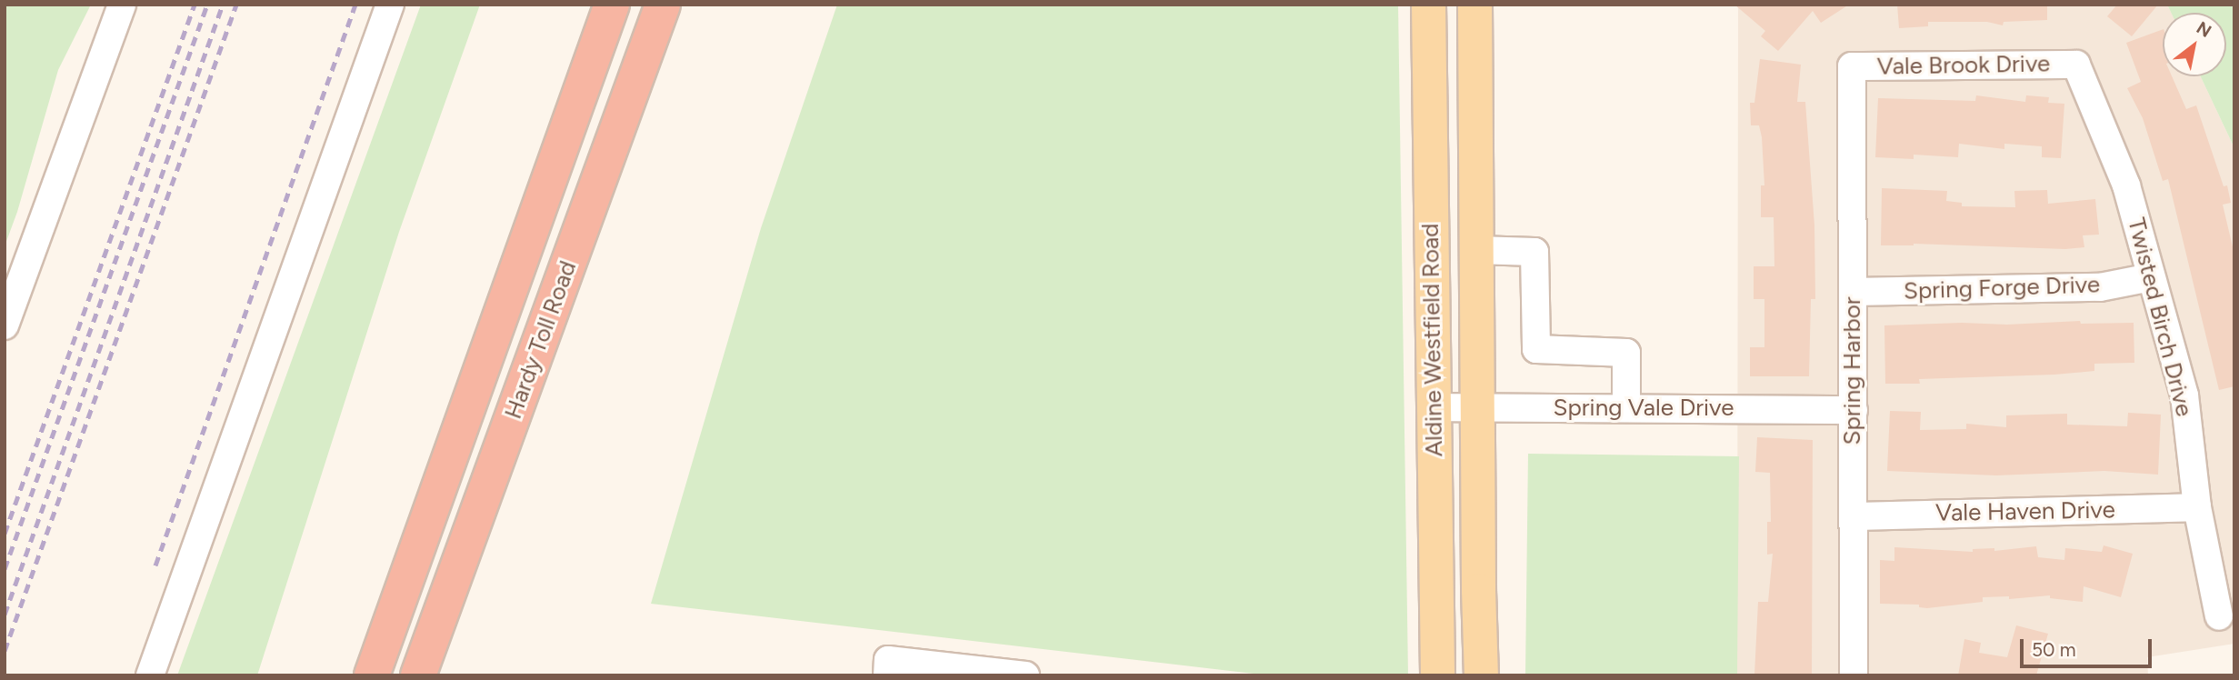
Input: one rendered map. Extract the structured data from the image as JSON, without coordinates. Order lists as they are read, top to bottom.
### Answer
{
  "streets": {
    "highway": ["Hardy Toll Road"],
    "main road": ["Aldine Westfield Road"],
    "street": [
      "Vale Brook Drive",
      "Spring Forge Drive",
      "Twisted Birch Drive",
      "Spring Harbor",
      "Spring Vale Drive",
      "Vale Haven Drive"
    ]
  },
  "crossings": [
    ["Vale Brook Drive", "Twisted Birch Drive"],
    ["Vale Brook Drive", "Spring Harbor"],
    ["Spring Forge Drive", "Twisted Birch Drive"],
    ["Spring Forge Drive", "Spring Harbor"],
    ["Twisted Birch Drive", "Vale Haven Drive"],
    ["Aldine Westfield Road", "Spring Vale Drive"],
    ["Spring Harbor", "Spring Vale Drive"],
    ["Spring Harbor", "Vale Haven Drive"]
  ],
  "scale_bar": "50 m",
  "north": "top right"
}
